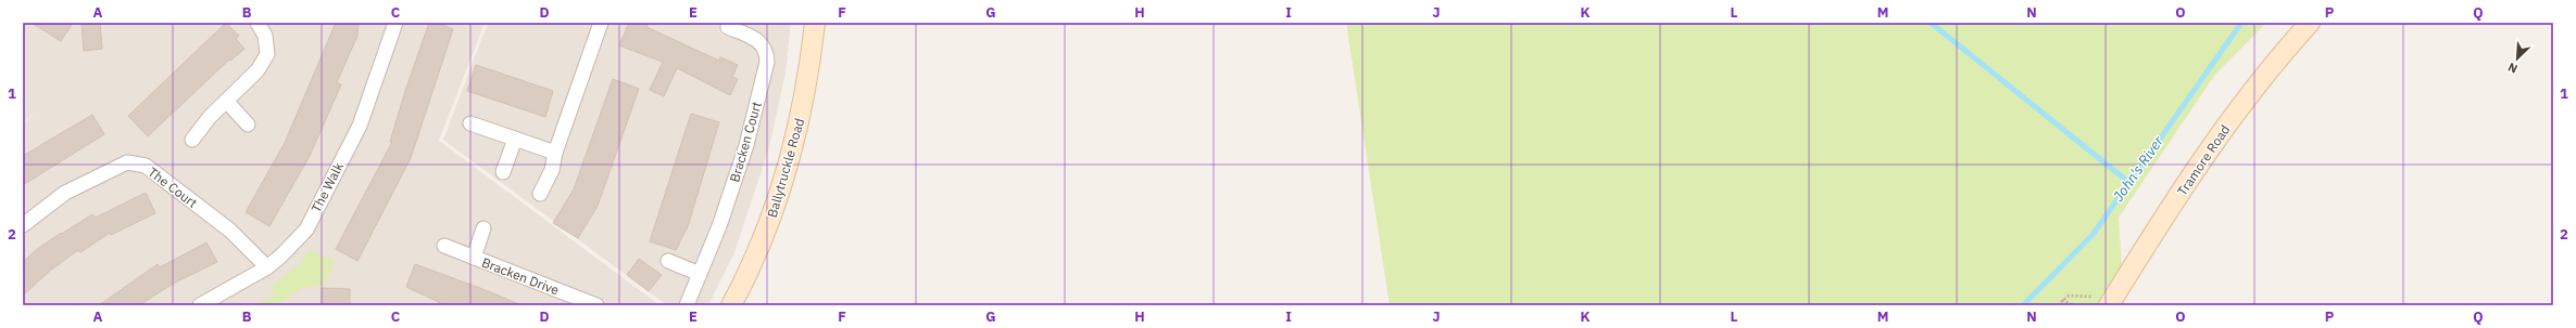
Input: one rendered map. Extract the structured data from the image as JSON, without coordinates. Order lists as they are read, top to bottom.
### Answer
{
  "streets": {
    "main road": ["Tramore Road", "Ballytruckle Road"],
    "street": [
      "Bracken Court",
      "The Court",
      "The Walk",
      "Bracken Drive"
    ]
  },
  "crossings": [
    ["The Court", "The Walk"]
  ],
  "water": ["John's River"],
  "north": "bottom left",
  "grid": {
    "columns": [
      "A",
      "B",
      "C",
      "D",
      "E",
      "F",
      "G",
      "H",
      "I",
      "J",
      "K",
      "L",
      "M",
      "N",
      "O",
      "P",
      "Q"
    ],
    "rows": ["1", "2"]
  }
}
